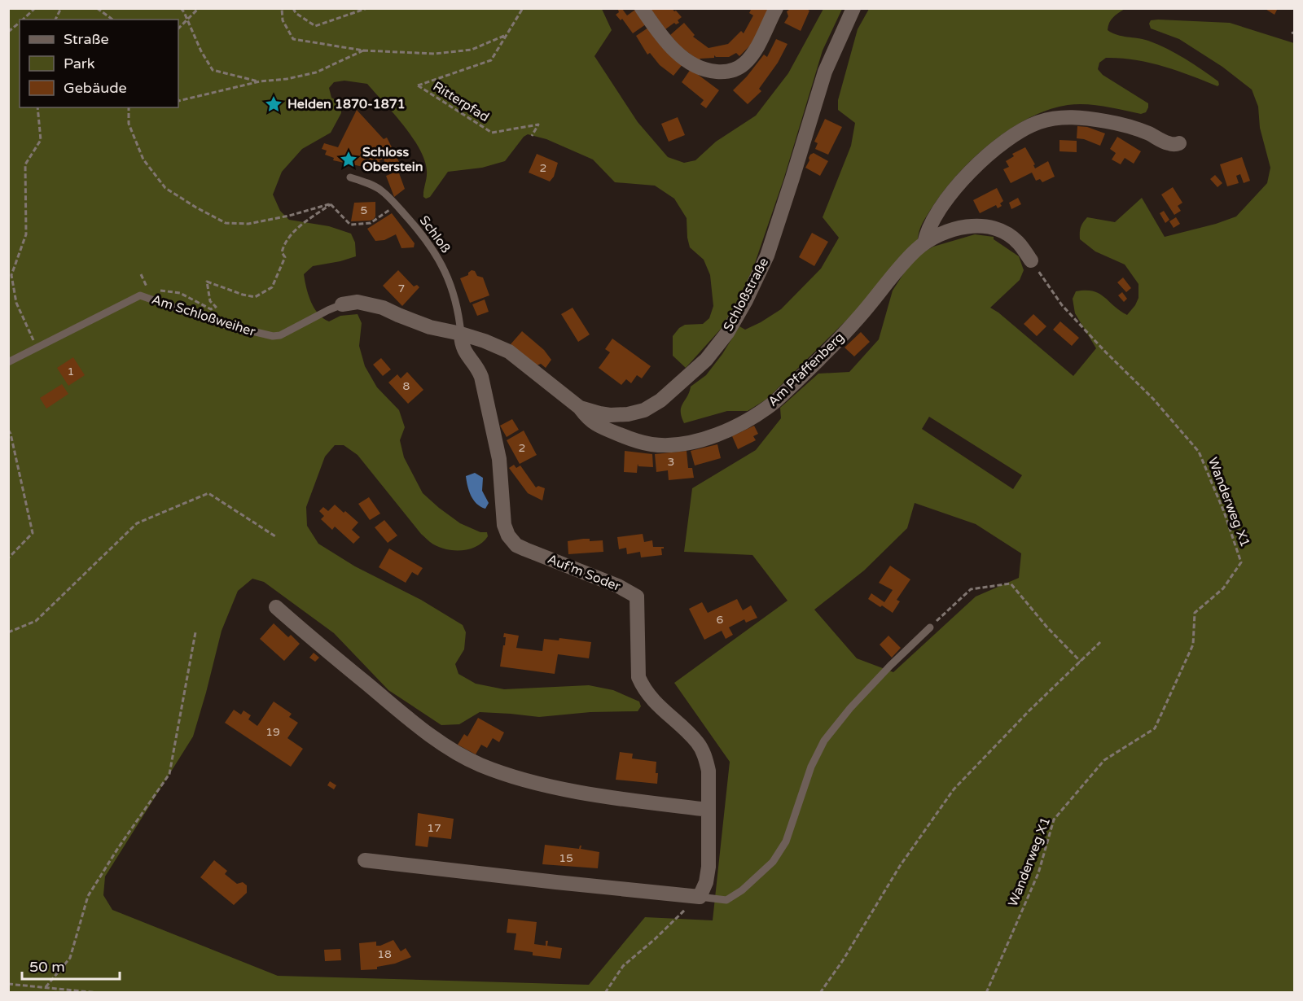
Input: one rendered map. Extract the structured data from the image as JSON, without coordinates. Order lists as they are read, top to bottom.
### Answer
{
  "streets": {
    "street": [
      "Schloßstraße",
      "Am Schloßweiher",
      "Am Pfaffenberg",
      "Auf'm Soder"
    ],
    "lane": ["Schloß"],
    "path": ["Ritterpfad", "Wanderweg X1"]
  },
  "crossings": [
    ["Schloß", "Schloßstraße"],
    ["Schloß", "Am Schloßweiher"],
    ["Schloß", "Auf'm Soder"],
    ["Schloßstraße", "Am Schloßweiher"],
    ["Schloßstraße", "Am Pfaffenberg"],
    ["Schloßstraße", "Auf'm Soder"],
    ["Am Schloßweiher", "Auf'm Soder"],
    ["Am Pfaffenberg", "Wanderweg X1"]
  ],
  "places": {
    "place": ["Helden 1870-1871", "Schloss Oberstein"]
  },
  "house_numbers": [
    "2",
    "5",
    "7",
    "1",
    "8",
    "2",
    "3",
    "6",
    "19",
    "17",
    "15",
    "18"
  ],
  "legend": ["Straße", "Park", "Gebäude"],
  "scale_bar": "50 m"
}
